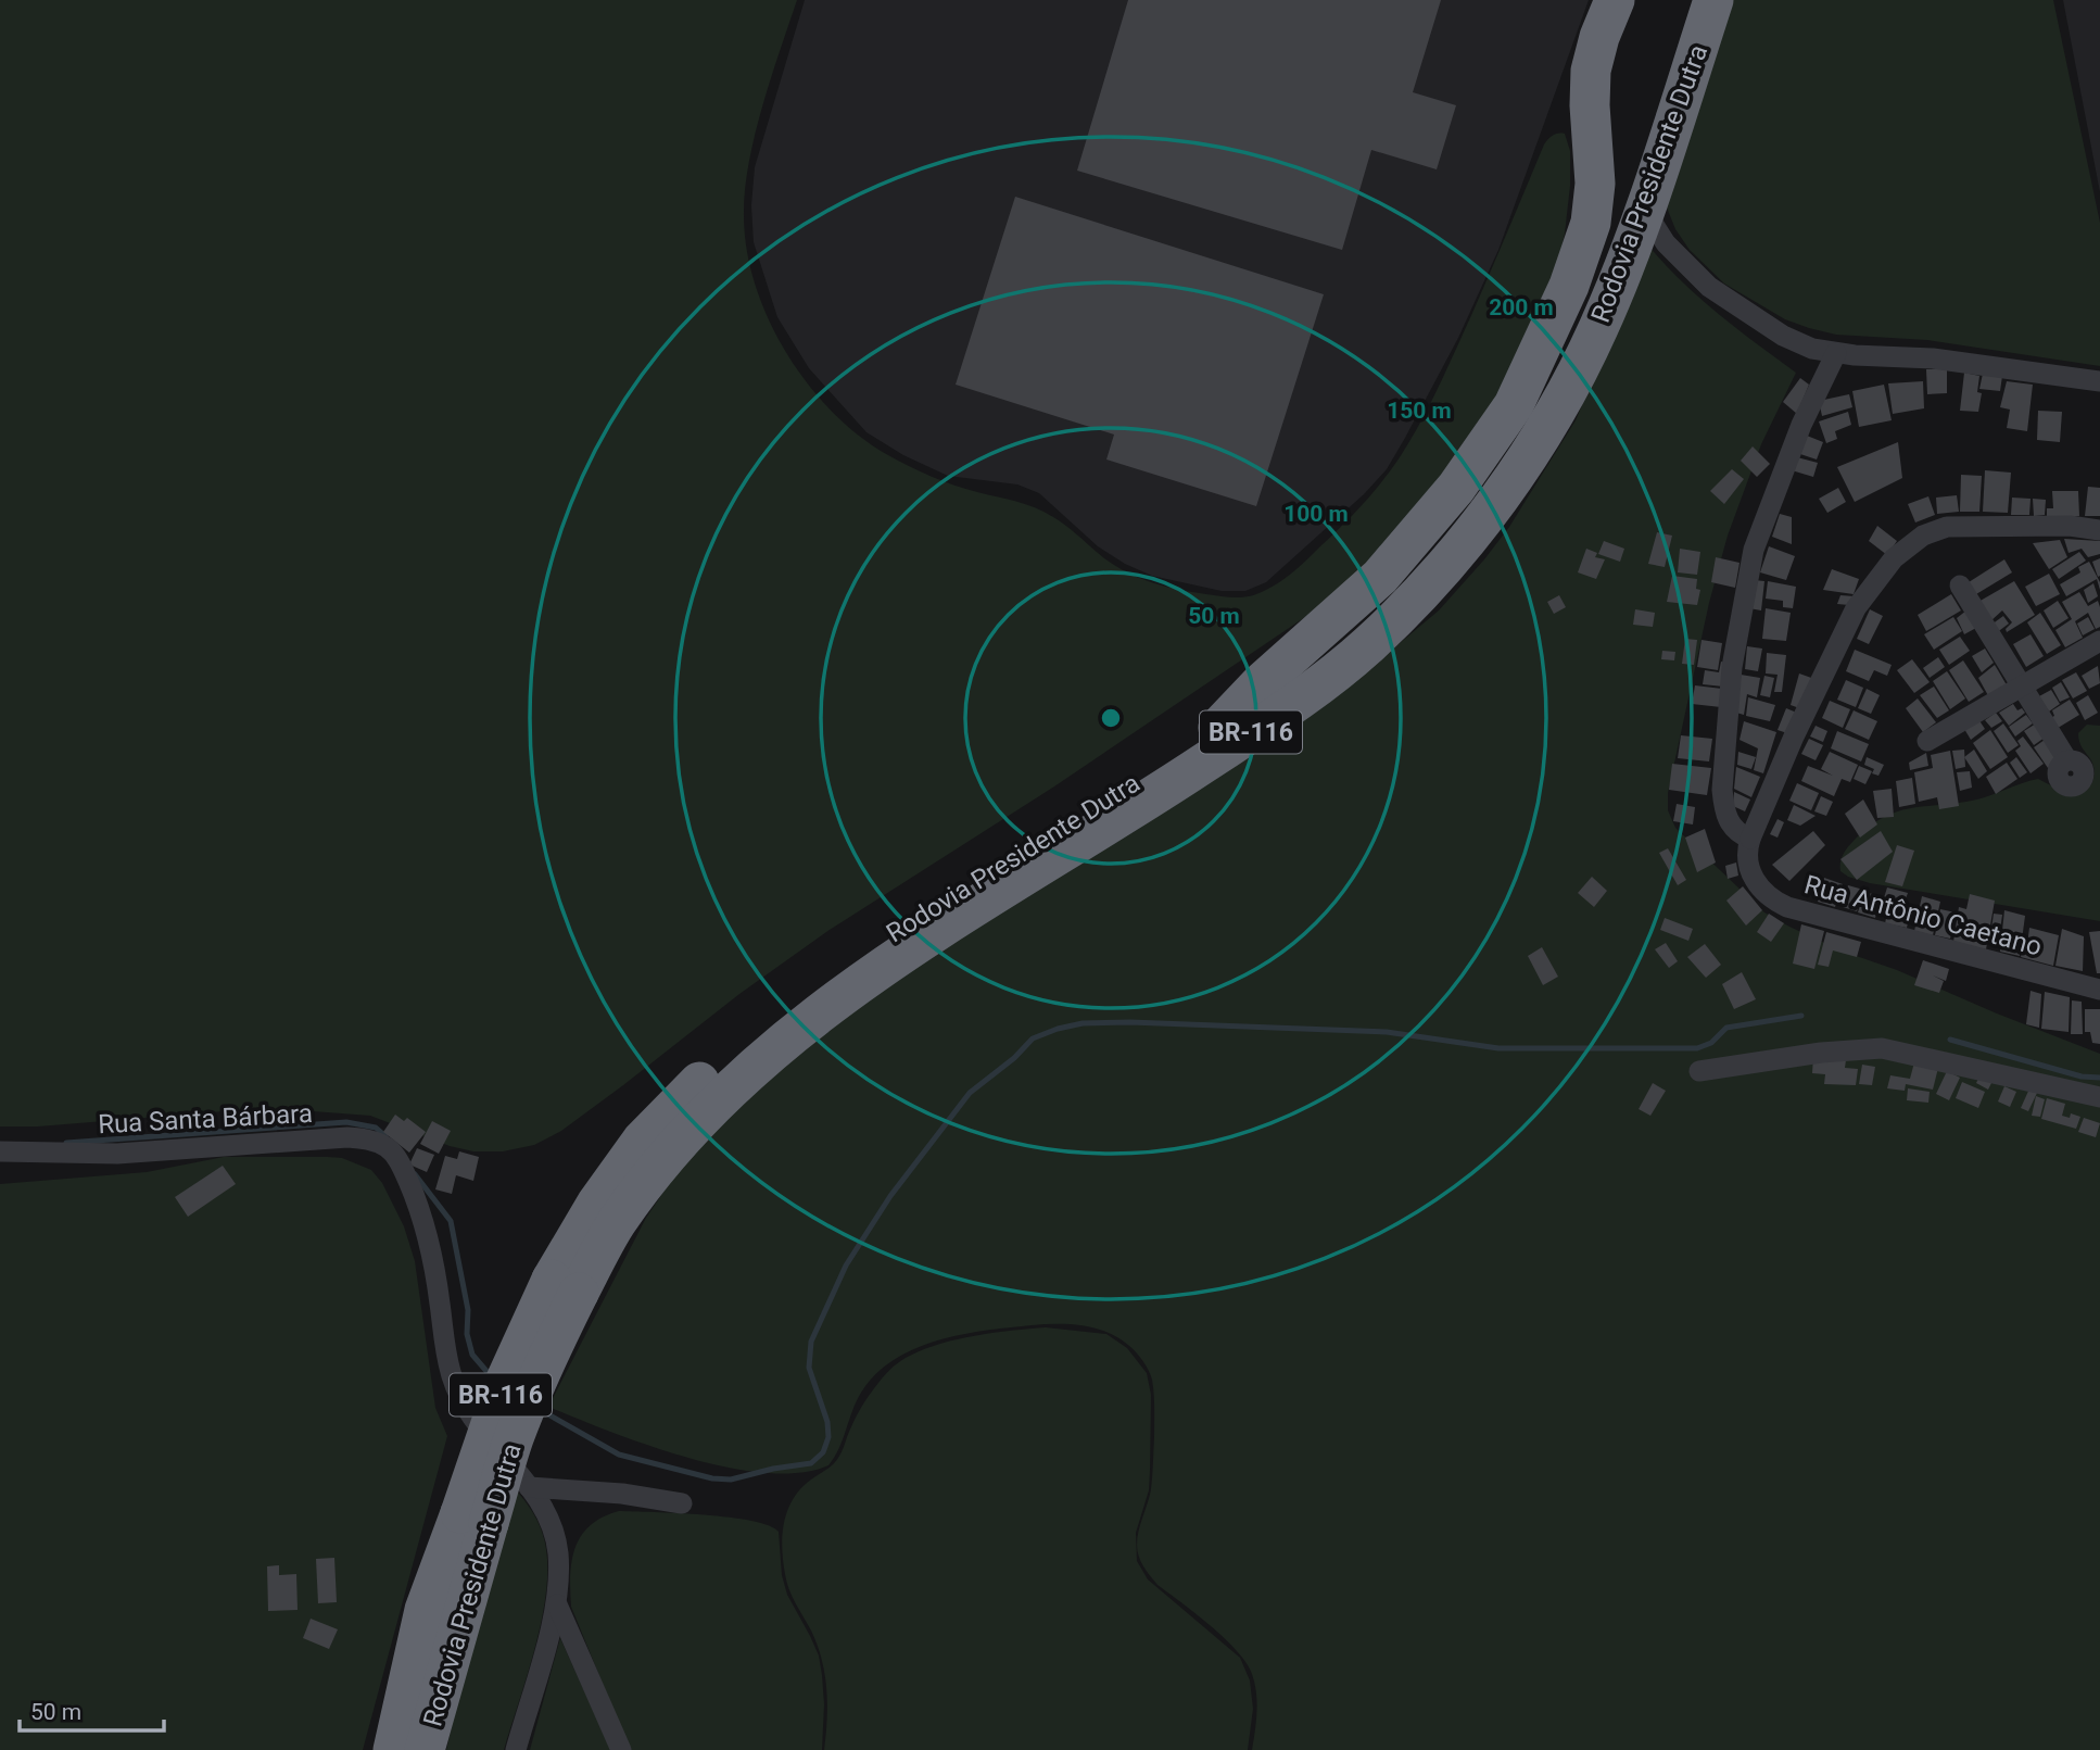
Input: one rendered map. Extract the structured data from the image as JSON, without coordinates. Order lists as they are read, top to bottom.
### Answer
{
  "streets": {
    "highway": ["Rodovia Presidente Dutra", "BR-116"],
    "street": ["Rua Antônio Caetano", "Rua Santa Bárbara"]
  },
  "scale_bar": "50 m",
  "rings": [
    "200 m",
    "150 m",
    "100 m",
    "50 m"
  ]
}
